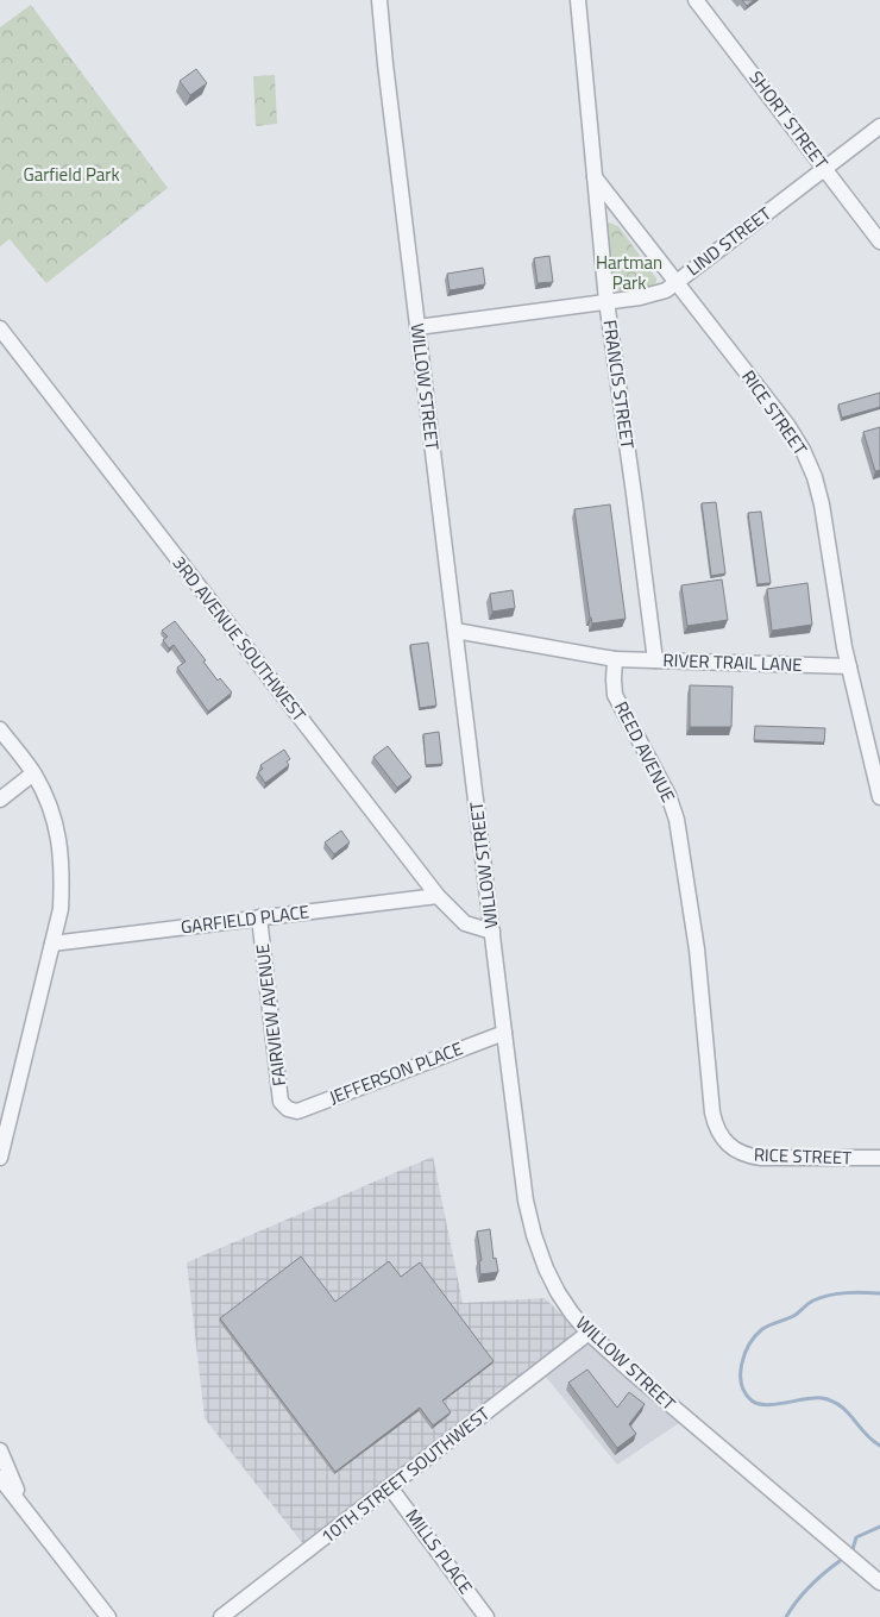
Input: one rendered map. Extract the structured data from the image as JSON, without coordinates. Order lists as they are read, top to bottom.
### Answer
{
  "streets": {
    "street": [
      "SHORT STREET",
      "LIND STREET",
      "FRANCIS STREET",
      "WILLOW STREET",
      "RICE STREET",
      "3RD AVENUE SOUTHWEST",
      "RIVER TRAIL LANE",
      "REED AVENUE",
      "GARFIELD PLACE",
      "FAIRVIEW AVENUE",
      "JEFFERSON PLACE",
      "10TH STREET SOUTHWEST",
      "MILLS PLACE"
    ]
  },
  "crossings": [
    ["SHORT STREET", "LIND STREET"],
    ["LIND STREET", "FRANCIS STREET"],
    ["LIND STREET", "WILLOW STREET"],
    ["LIND STREET", "RICE STREET"],
    ["FRANCIS STREET", "RICE STREET"],
    ["FRANCIS STREET", "RIVER TRAIL LANE"],
    ["WILLOW STREET", "3RD AVENUE SOUTHWEST"],
    ["WILLOW STREET", "JEFFERSON PLACE"],
    ["WILLOW STREET", "10TH STREET SOUTHWEST"],
    ["RICE STREET", "RIVER TRAIL LANE"],
    ["RICE STREET", "REED AVENUE"],
    ["3RD AVENUE SOUTHWEST", "GARFIELD PLACE"],
    ["RIVER TRAIL LANE", "REED AVENUE"],
    ["GARFIELD PLACE", "FAIRVIEW AVENUE"],
    ["FAIRVIEW AVENUE", "JEFFERSON PLACE"],
    ["10TH STREET SOUTHWEST", "MILLS PLACE"]
  ],
  "parks": ["Garfield Park", "Hartman Park"]
}
